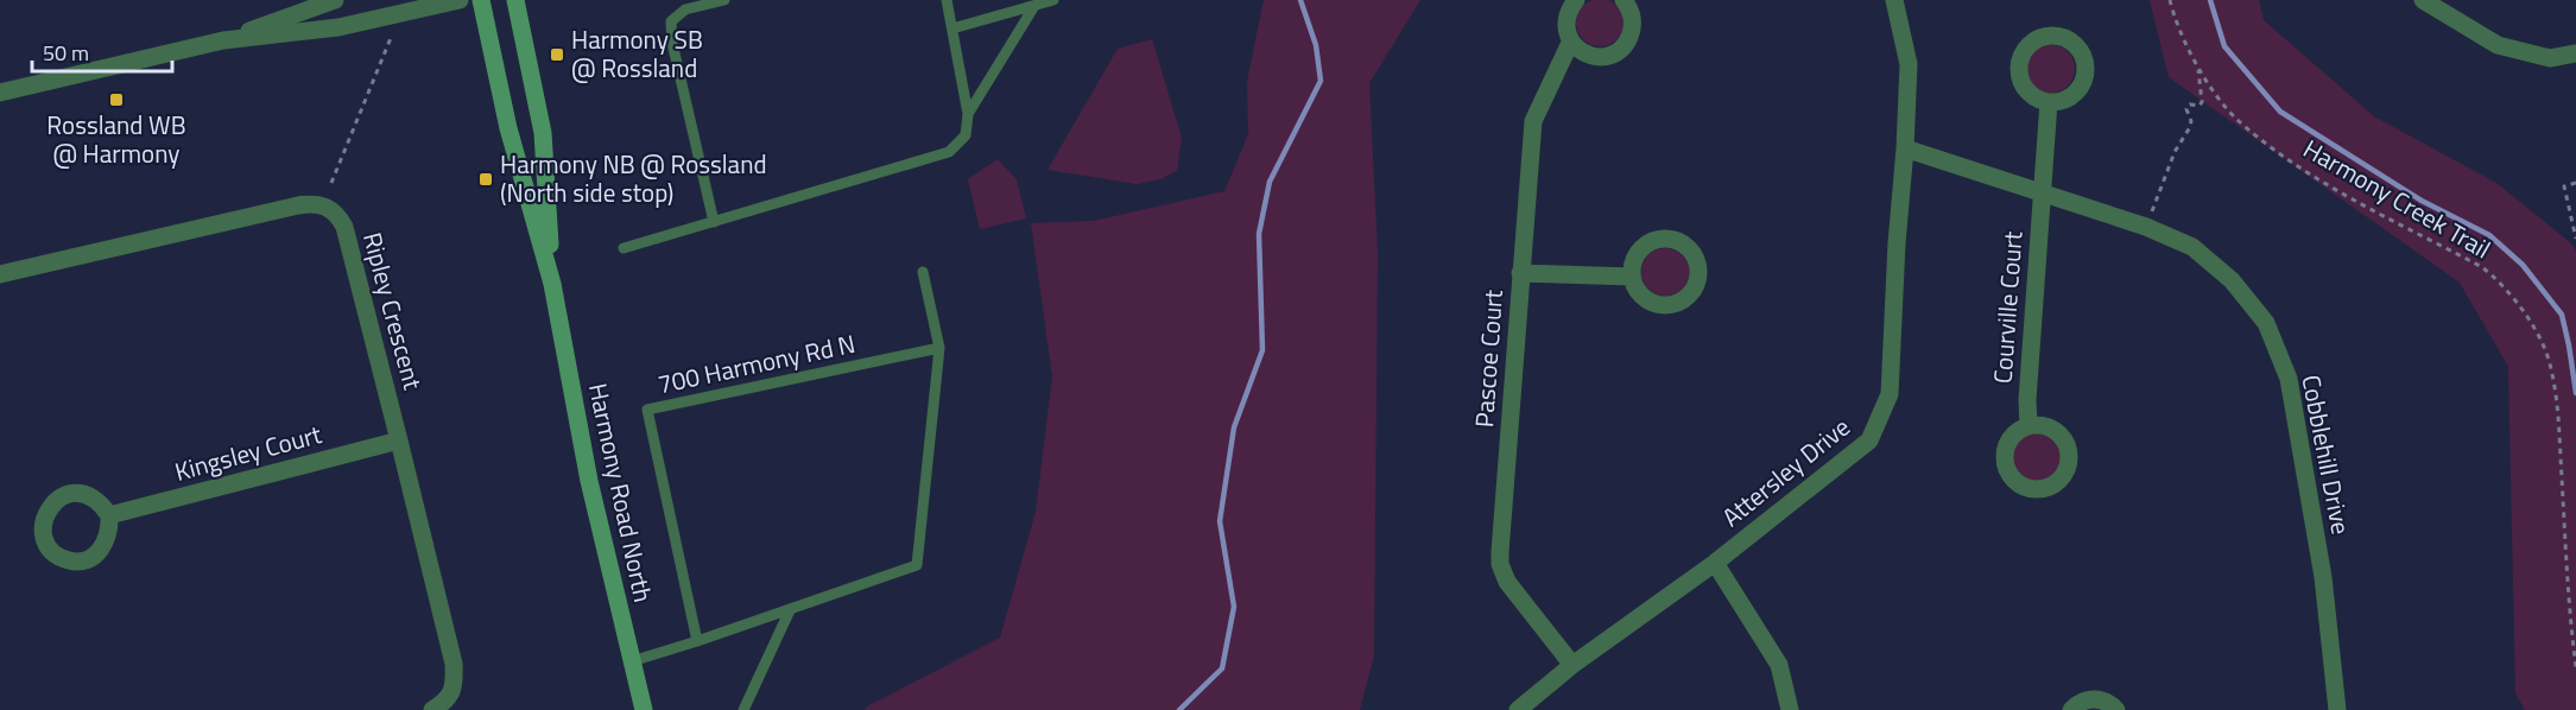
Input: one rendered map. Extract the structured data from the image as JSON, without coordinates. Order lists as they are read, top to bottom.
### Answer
{
  "streets": {
    "main road": ["Harmony Road North"],
    "street": [
      "Courville Court",
      "Ripley Crescent",
      "Pascoe Court",
      "Kingsley Court",
      "Cobblehill Drive",
      "Attersley Drive"
    ],
    "lane": ["700 Harmony Rd N"],
    "path": ["Harmony Creek Trail"]
  },
  "crossings": [
    ["Courville Court", "Cobblehill Drive"],
    ["Ripley Crescent", "Kingsley Court"],
    ["Pascoe Court", "Attersley Drive"],
    ["Cobblehill Drive", "Attersley Drive"]
  ],
  "places": {
    "transit": ["Harmony SB @ Rossland", "Rossland WB @ Harmony", "Harmony NB @ Rossland (North side stop)"]
  },
  "scale_bar": "50 m"
}
